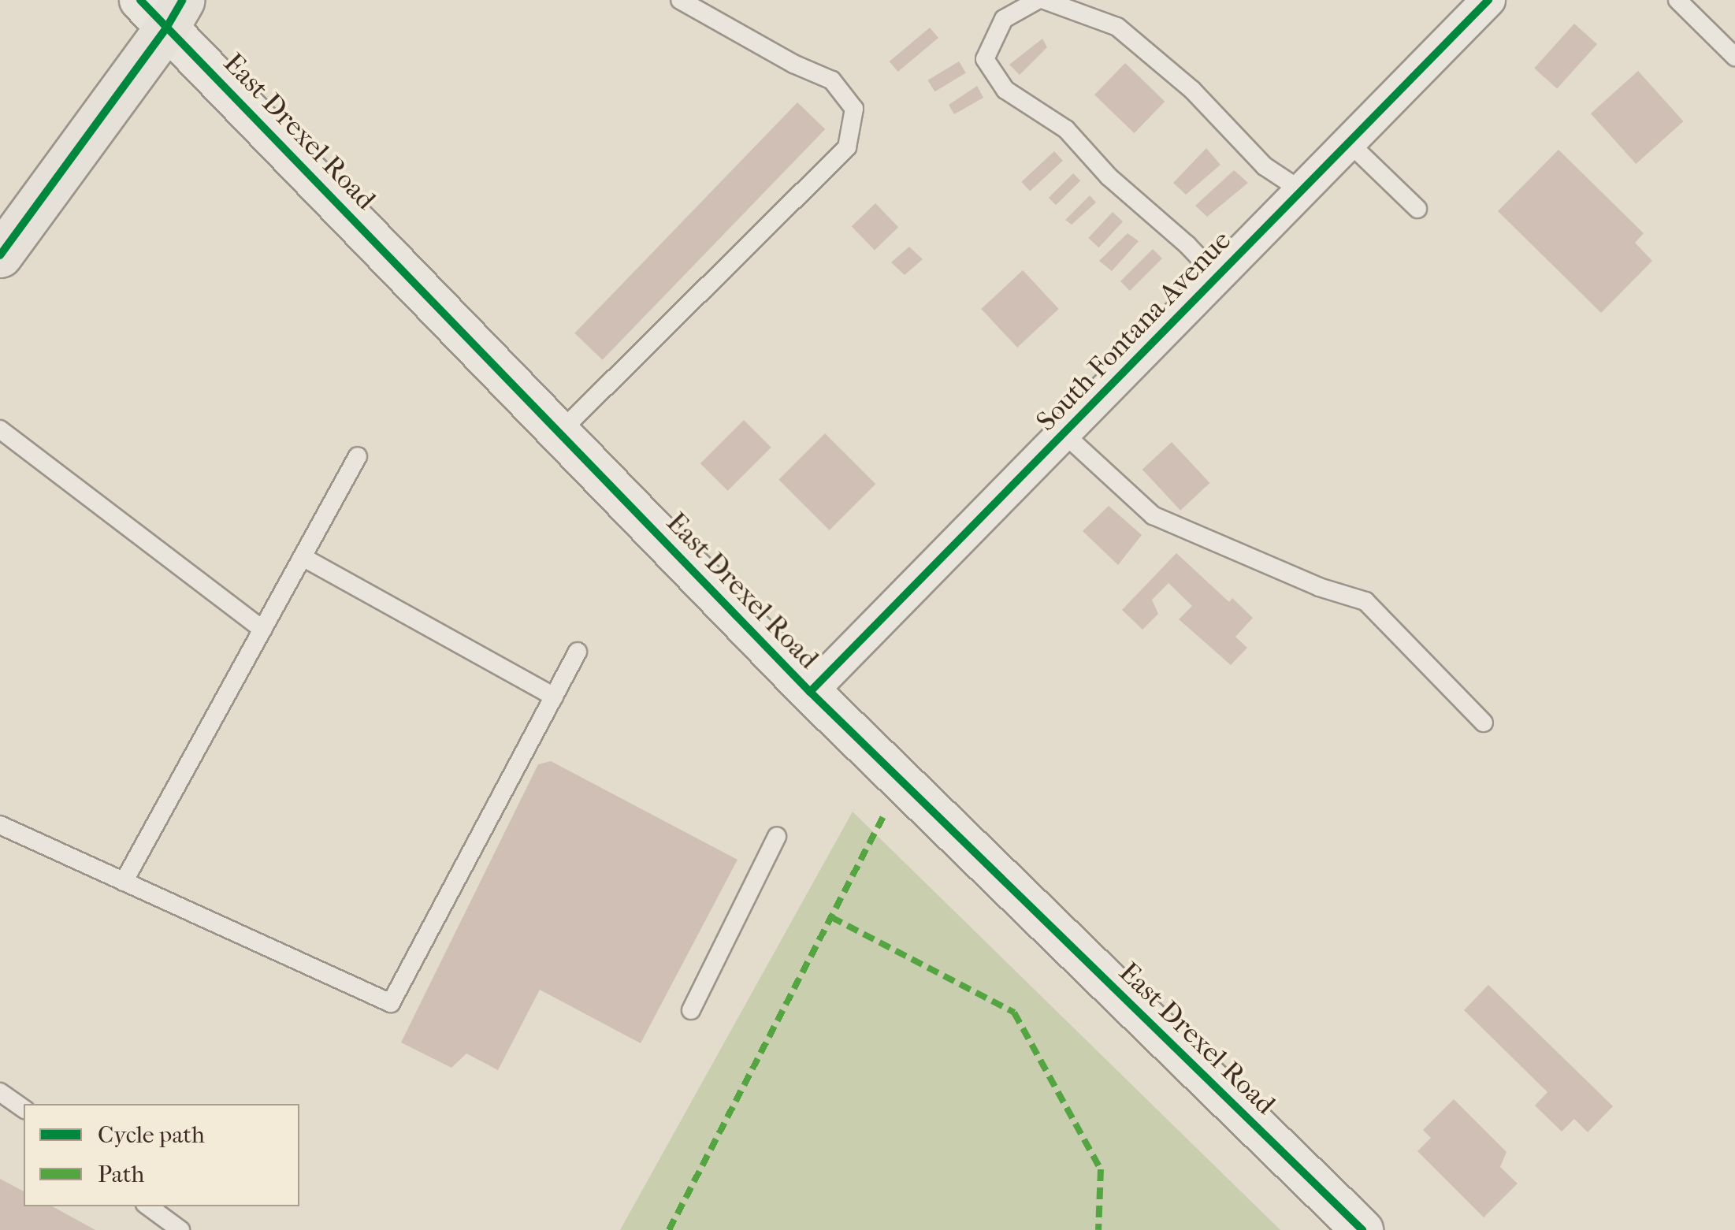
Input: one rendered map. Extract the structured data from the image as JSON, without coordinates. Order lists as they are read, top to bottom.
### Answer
{
  "streets": {
    "street": ["East Drexel Road", "South Fontana Avenue"]
  },
  "crossings": [
    ["East Drexel Road", "South Fontana Avenue"]
  ],
  "legend": ["Cycle path", "Path"]
}
